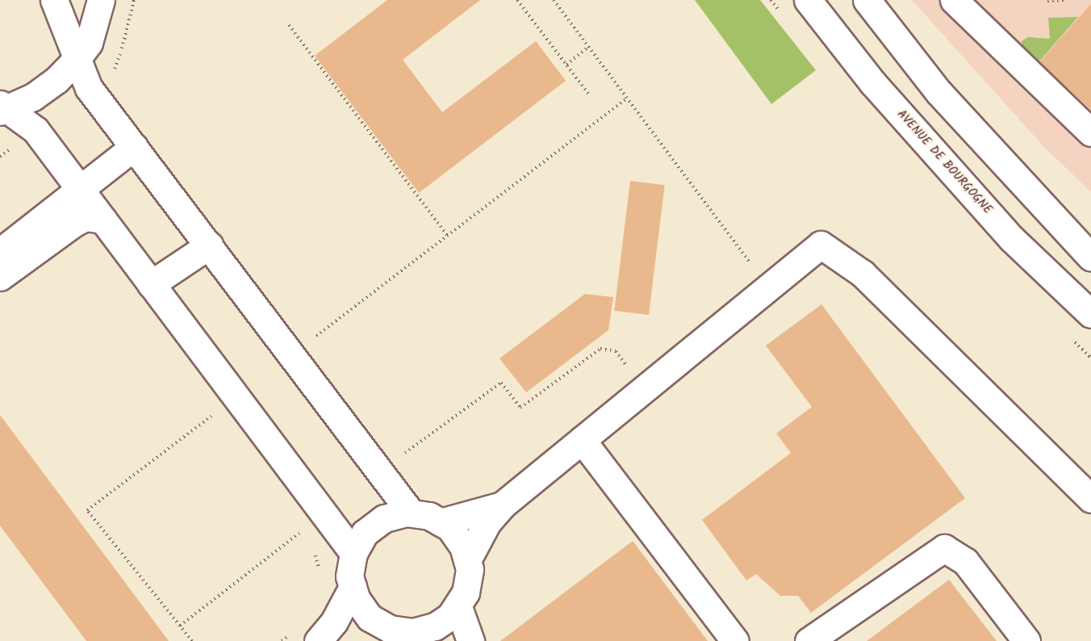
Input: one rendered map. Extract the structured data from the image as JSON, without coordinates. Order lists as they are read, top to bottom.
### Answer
{
  "streets": {
    "main road": ["AVENUE DE BOURGOGNE"]
  }
}
